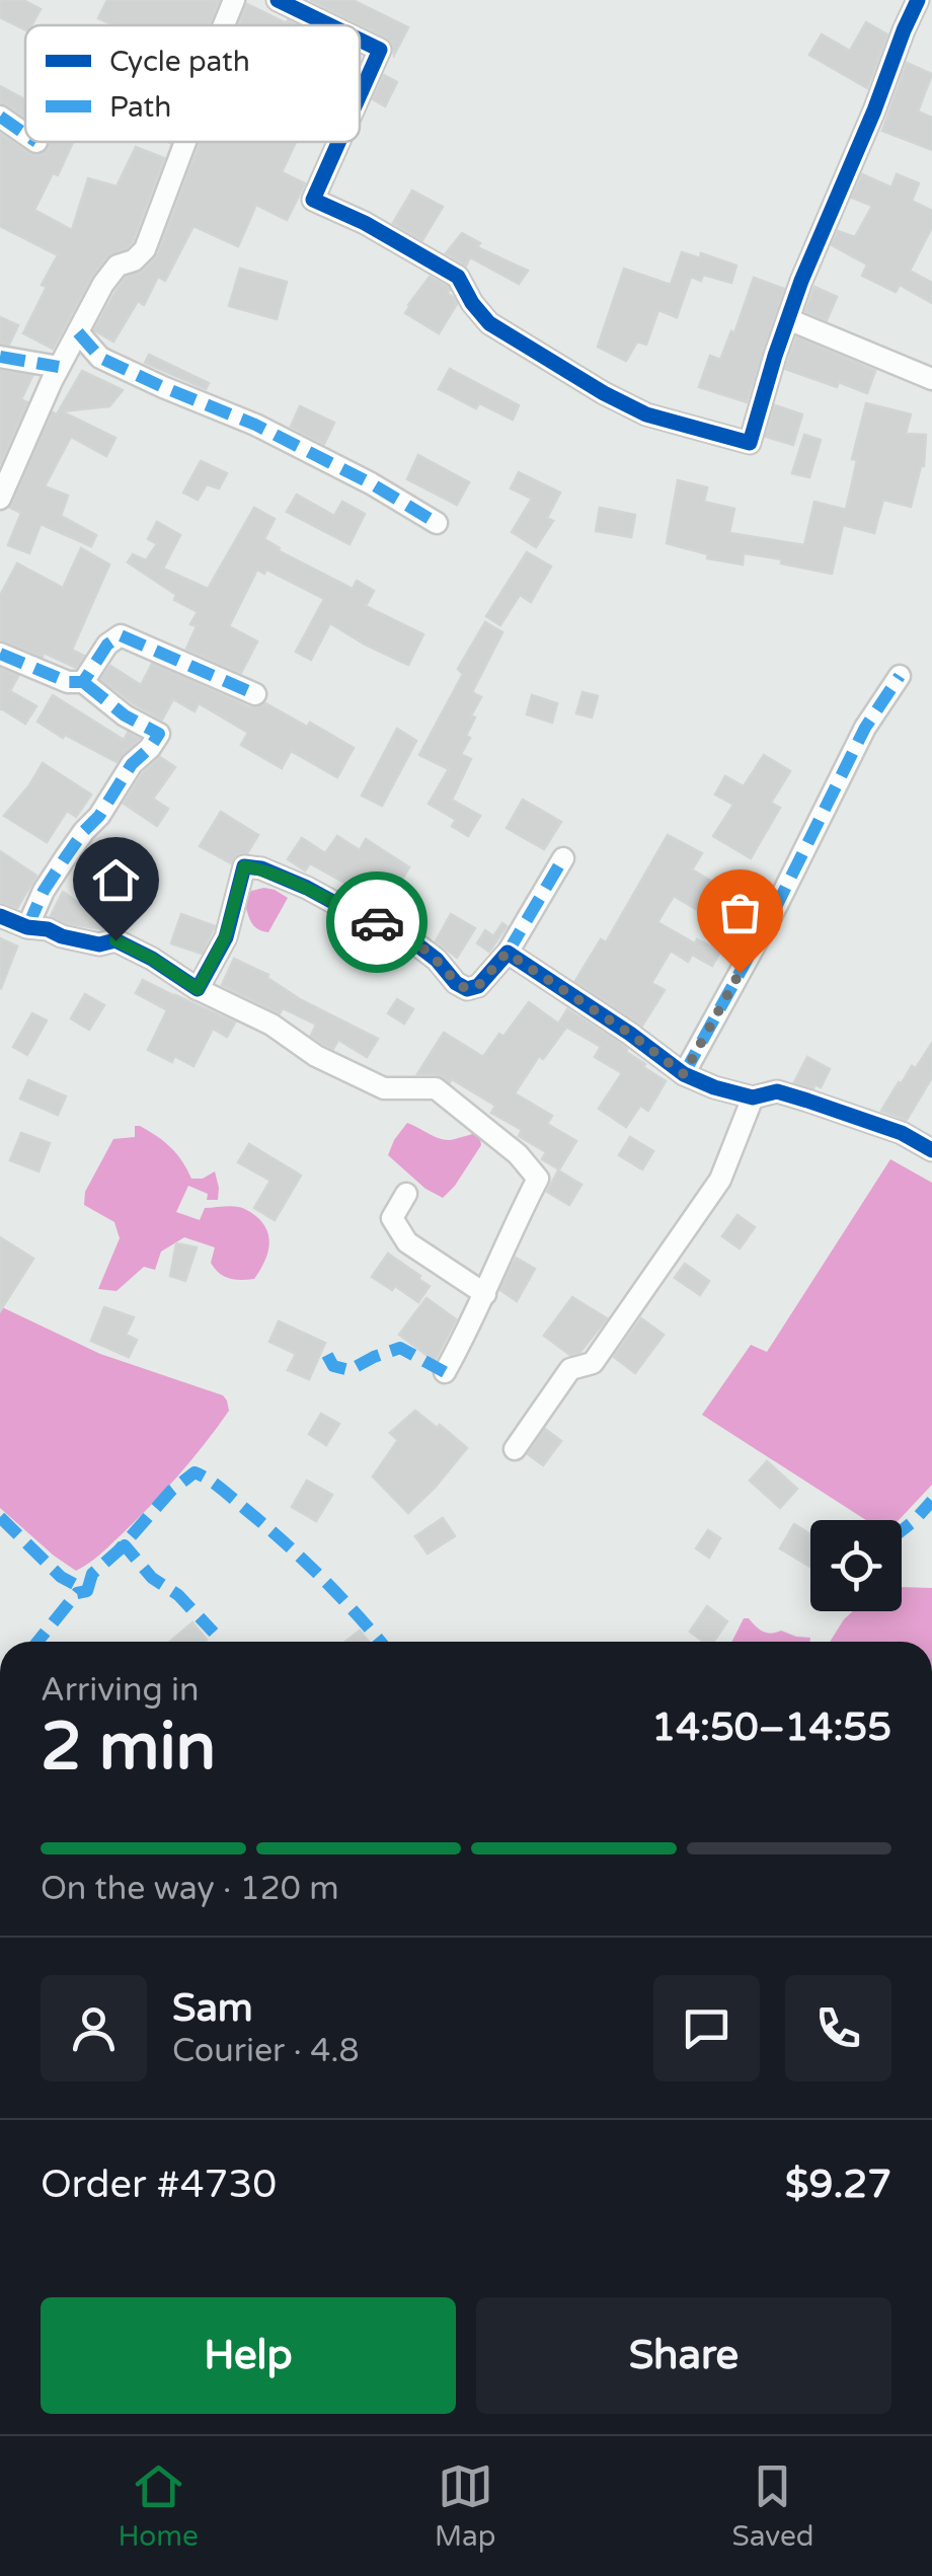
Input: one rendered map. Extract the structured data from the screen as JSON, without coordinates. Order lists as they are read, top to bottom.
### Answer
{
  "legend": ["Cycle path", "Path"],
  "page": {
    "heading": ["2 min", "Arriving in", "14:50–14:55"],
    "panel": [
      "Sam",
      "Courier · 4.8",
      "Order #4730",
      "$9.27"
    ],
    "bar": "On the way · 120 m",
    "buttons": ["Help", "Share"],
    "tabs": ["Home", "Map", "Saved"]
  }
}
